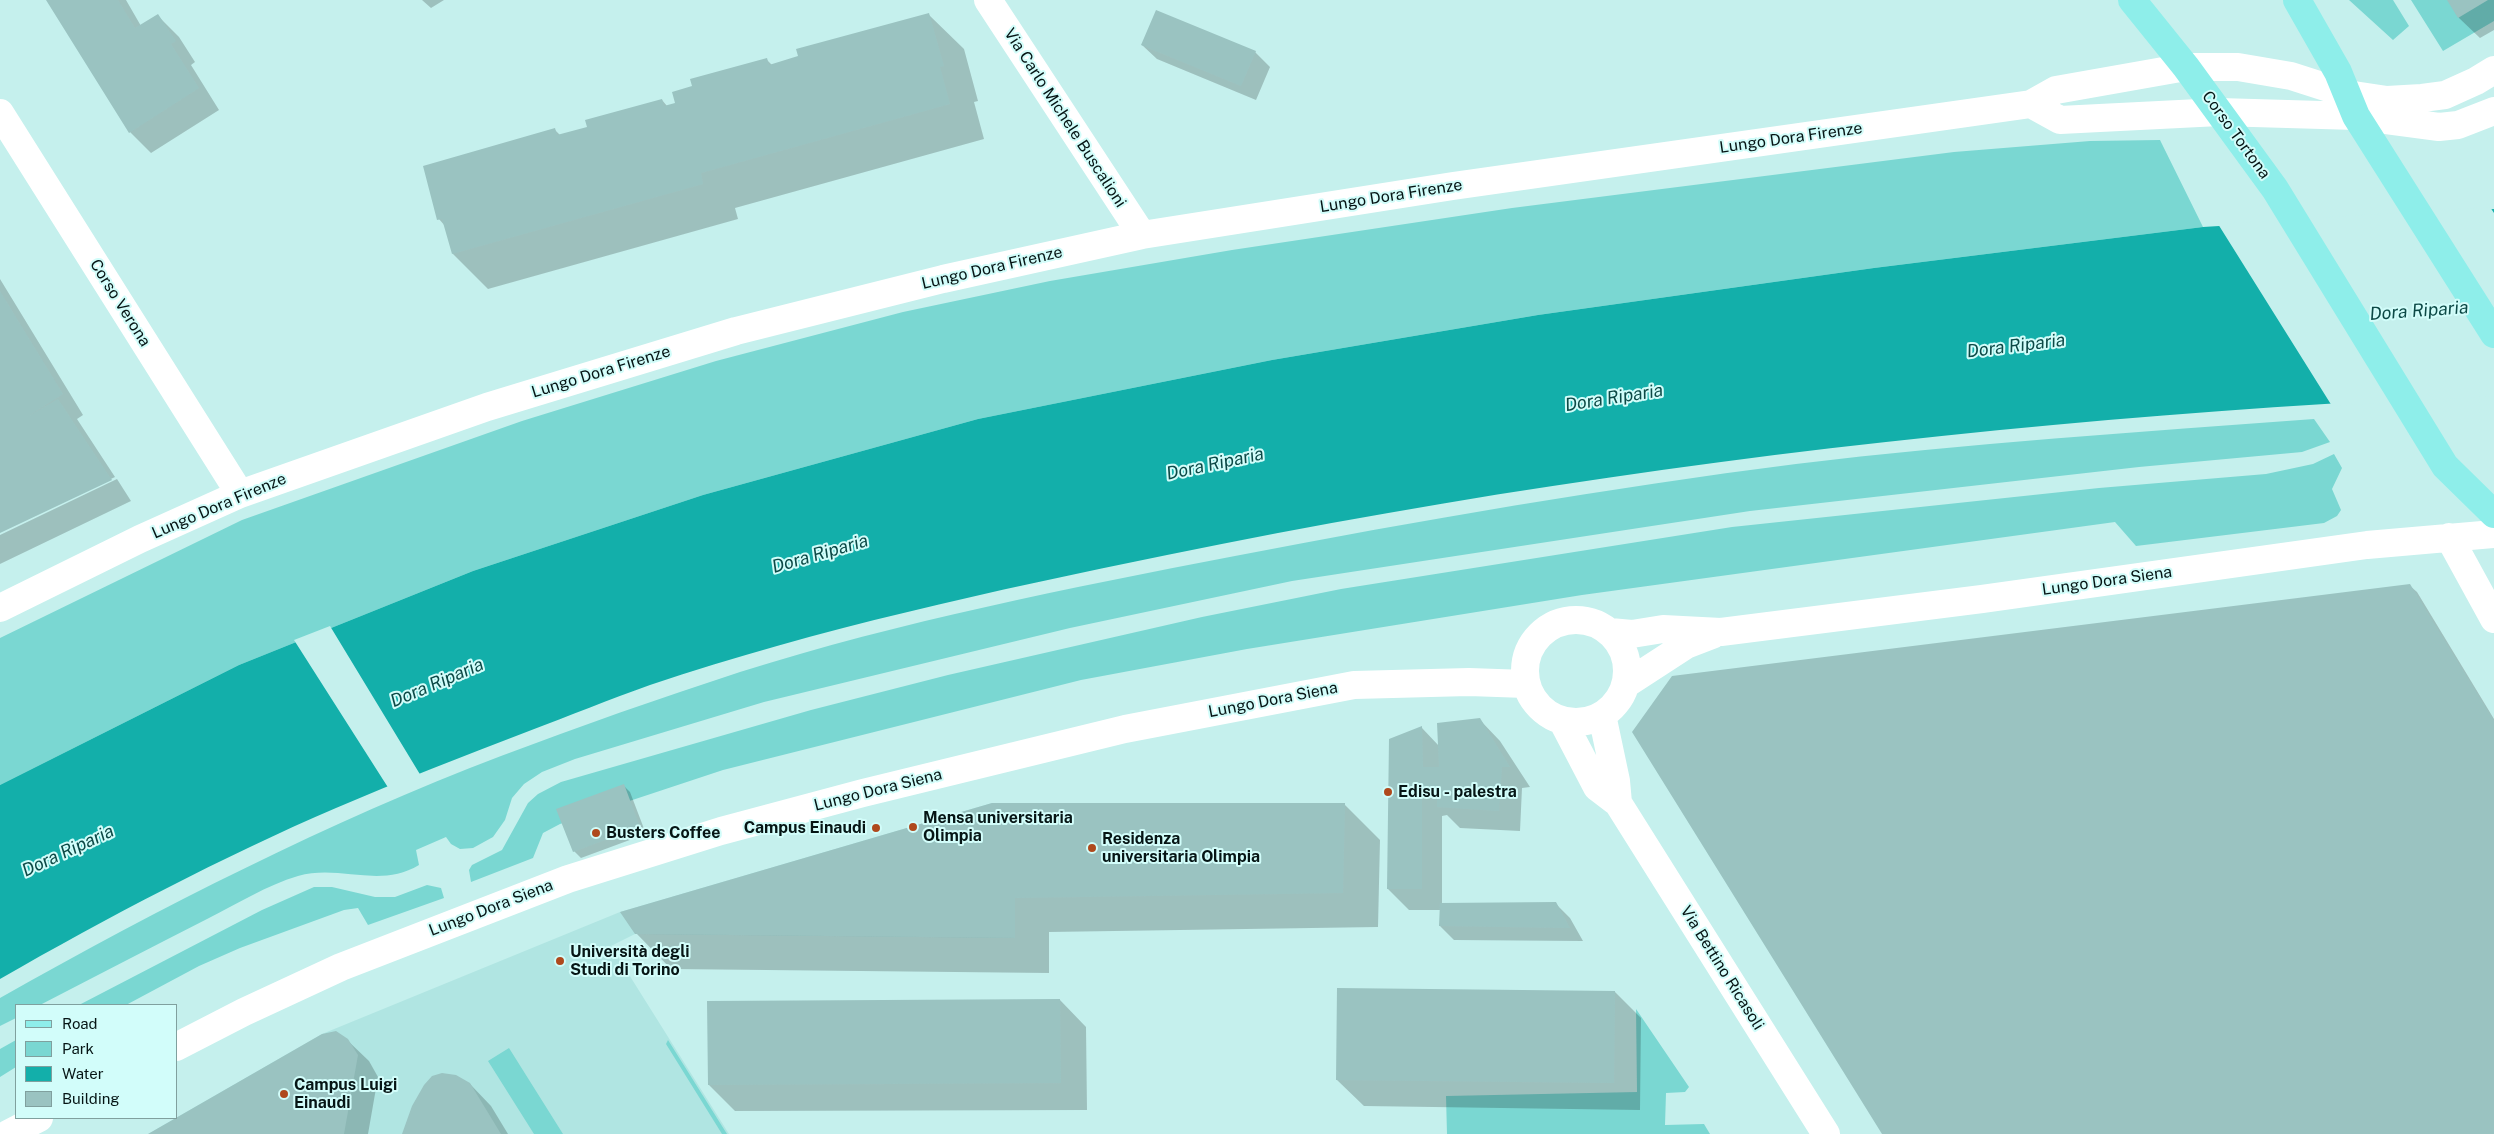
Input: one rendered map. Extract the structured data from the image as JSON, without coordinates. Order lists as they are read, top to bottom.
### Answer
{
  "streets": {
    "main road": ["Corso Tortona"],
    "street": [
      "Via Carlo Michele Buscalioni",
      "Lungo Dora Firenze",
      "Corso Verona",
      "Lungo Dora Siena",
      "Via Bettino Ricasoli"
    ]
  },
  "crossings": [
    ["Via Carlo Michele Buscalioni", "Lungo Dora Firenze"],
    ["Corso Tortona", "Lungo Dora Firenze"],
    ["Lungo Dora Firenze", "Corso Verona"],
    ["Lungo Dora Siena", "Via Bettino Ricasoli"]
  ],
  "water": ["Dora Riparia"],
  "places": [
    "Edisu - palestra",
    "Mensa universitaria Olimpia",
    "Campus Einaudi",
    "Busters Coffee",
    "Residenza universitaria Olimpia",
    "Università degli Studi di Torino",
    "Campus Luigi Einaudi"
  ],
  "legend": [
    "Road",
    "Park",
    "Water",
    "Building"
  ]
}
